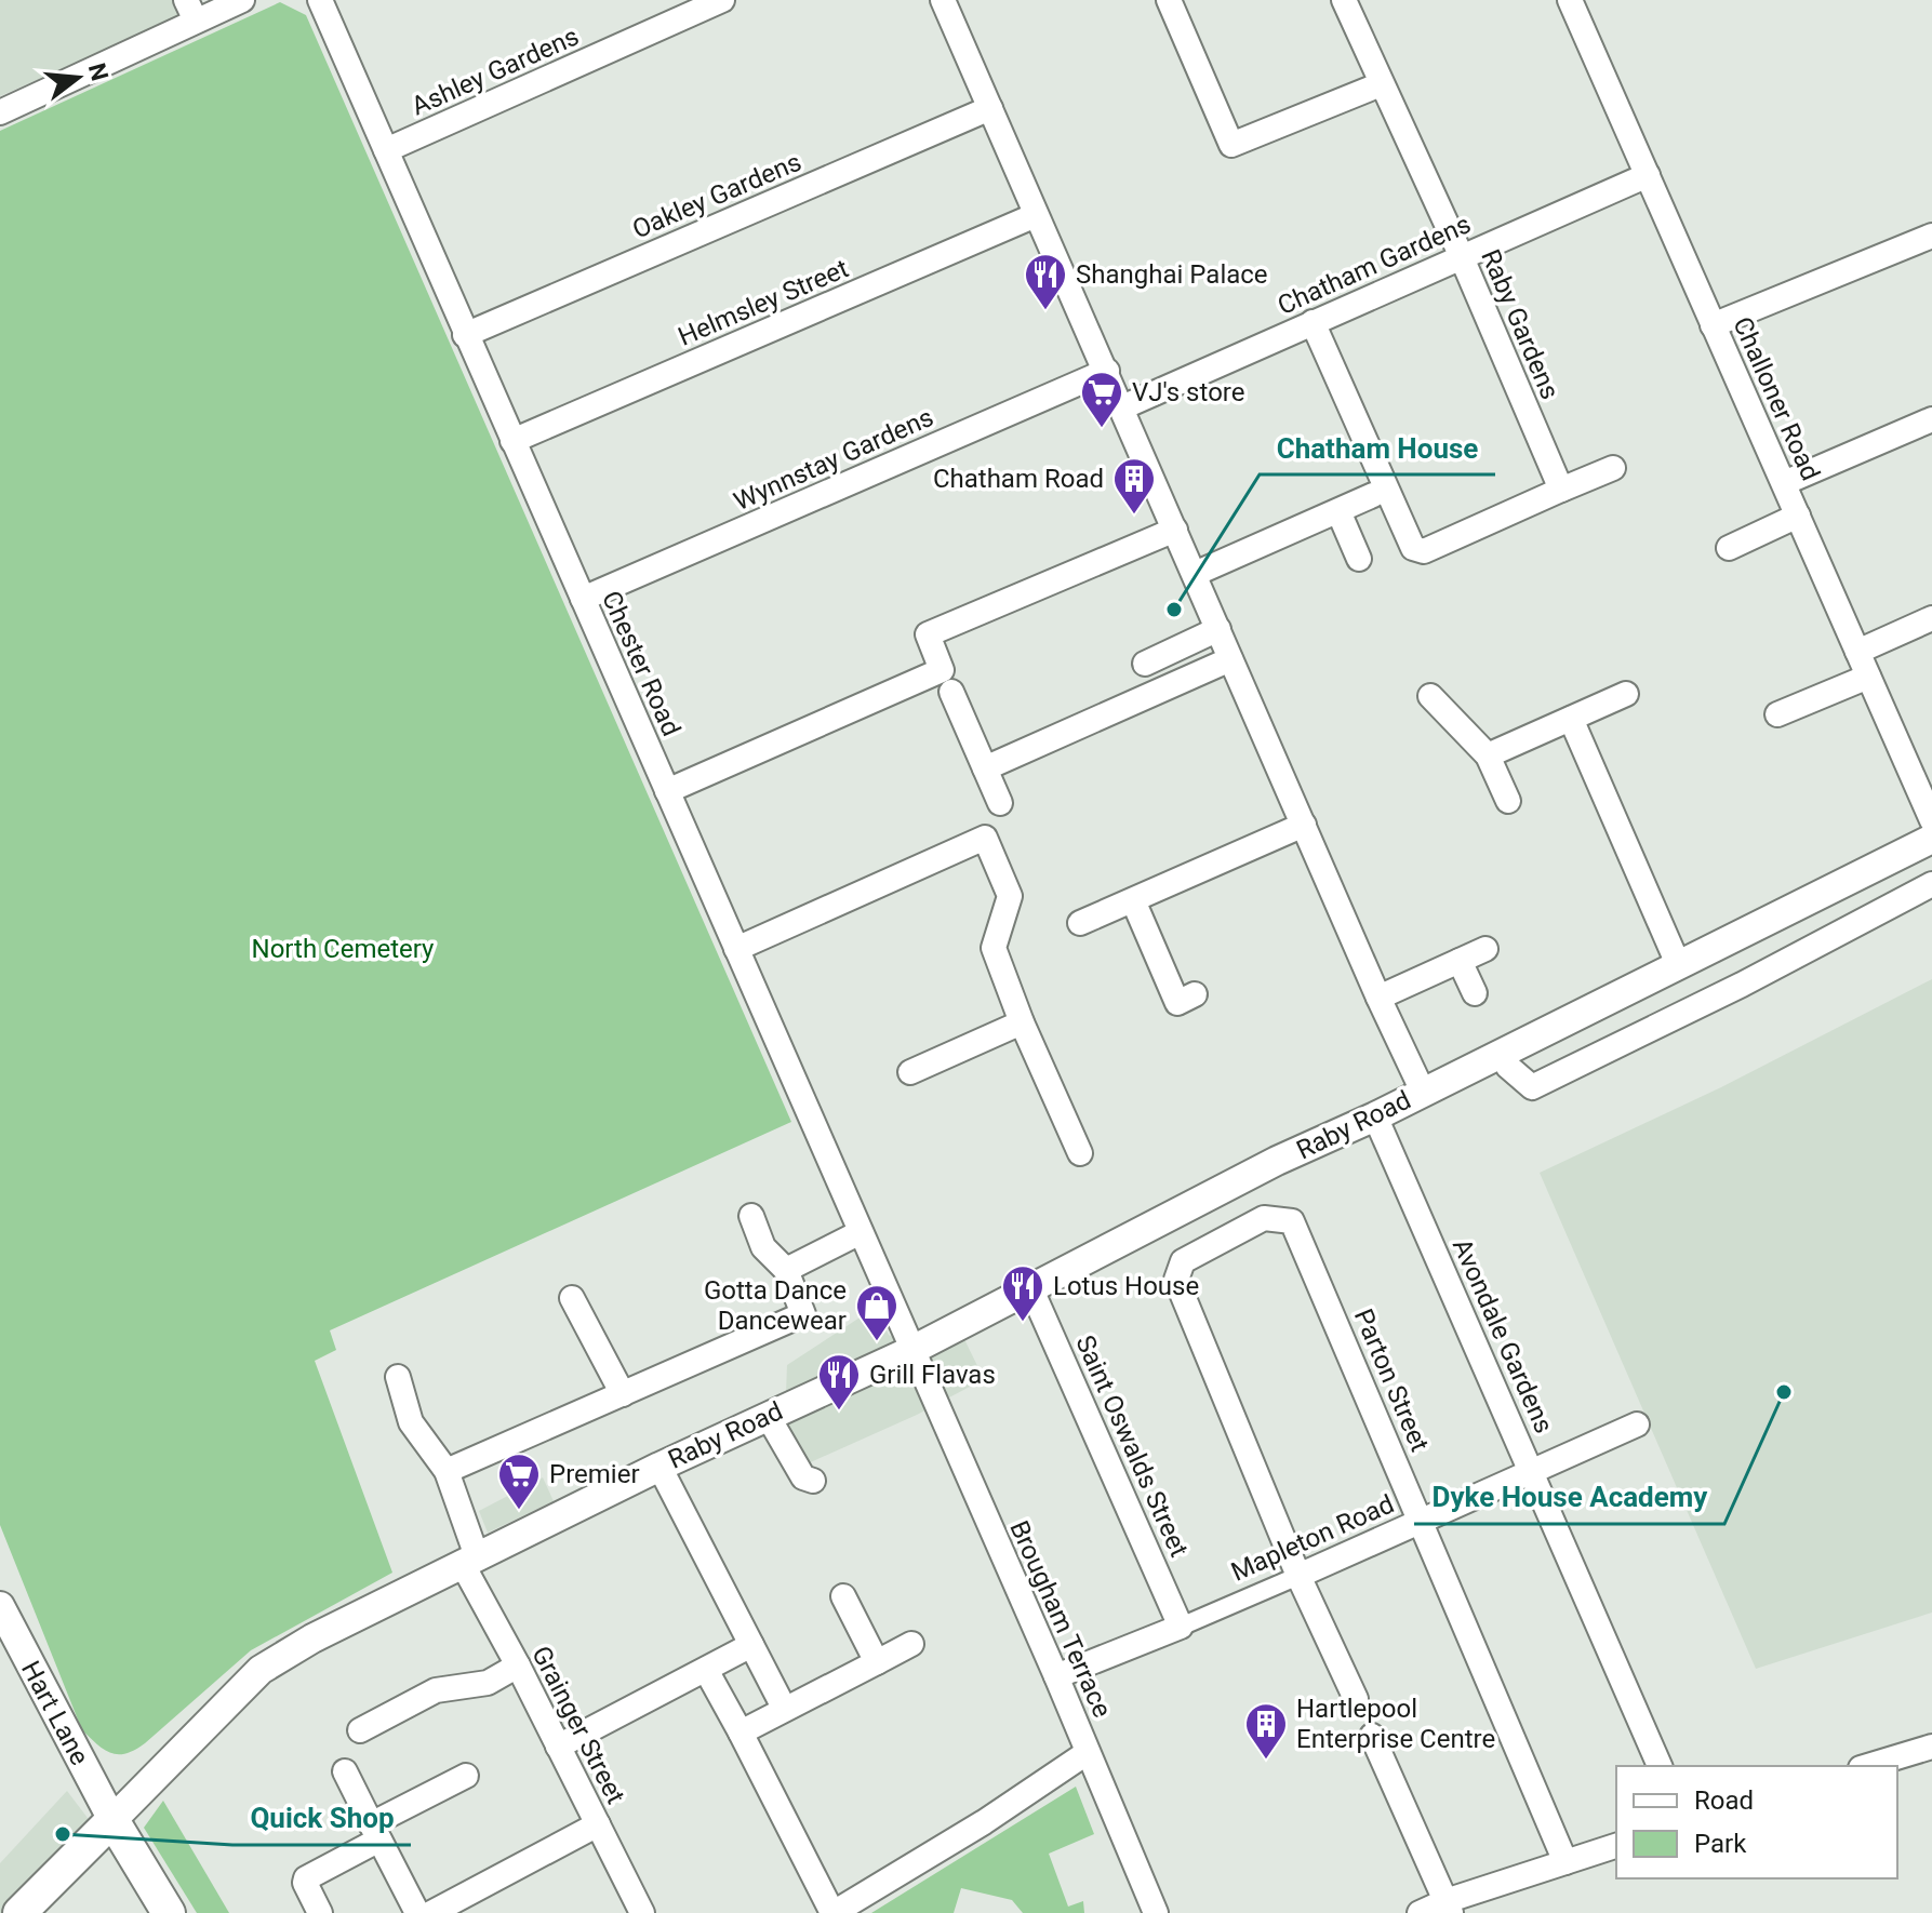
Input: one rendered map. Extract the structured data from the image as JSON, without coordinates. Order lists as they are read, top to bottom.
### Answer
{
  "streets": {
    "main road": ["Raby Road"],
    "street": [
      "Ashley Gardens",
      "Oakley Gardens",
      "Chatham Gardens",
      "Helmsley Street",
      "Raby Gardens",
      "Challoner Road",
      "Wynnstay Gardens",
      "Chester Road",
      "Avondale Gardens",
      "Parton Street",
      "Saint Oswalds Street",
      "Mapleton Road",
      "Brougham Terrace",
      "Hart Lane",
      "Grainger Street"
    ]
  },
  "crossings": [
    ["Ashley Gardens", "Chester Road"],
    ["Oakley Gardens", "Chester Road"],
    ["Chatham Gardens", "Raby Gardens"],
    ["Chatham Gardens", "Challoner Road"],
    ["Helmsley Street", "Chester Road"],
    ["Wynnstay Gardens", "Chester Road"],
    ["Chester Road", "Raby Road"],
    ["Chester Road", "Brougham Terrace"],
    ["Raby Road", "Avondale Gardens"],
    ["Raby Road", "Saint Oswalds Street"],
    ["Raby Road", "Brougham Terrace"],
    ["Raby Road", "Hart Lane"],
    ["Raby Road", "Grainger Street"],
    ["Avondale Gardens", "Mapleton Road"],
    ["Parton Street", "Mapleton Road"],
    ["Saint Oswalds Street", "Mapleton Road"],
    ["Mapleton Road", "Brougham Terrace"]
  ],
  "parks": ["North Cemetery"],
  "places": {
    "restaurant": ["Shanghai Palace", "Lotus House", "Grill Flavas"],
    "supermarket": ["VJ's store", "Premier"],
    "building": ["Chatham Road", "Hartlepool Enterprise Centre"],
    "other": ["Chatham House", "Dyke House Academy", "Quick Shop"],
    "shop": ["Gotta Dance Dancewear"]
  },
  "legend": ["Road", "Park"],
  "north": "right"
}
